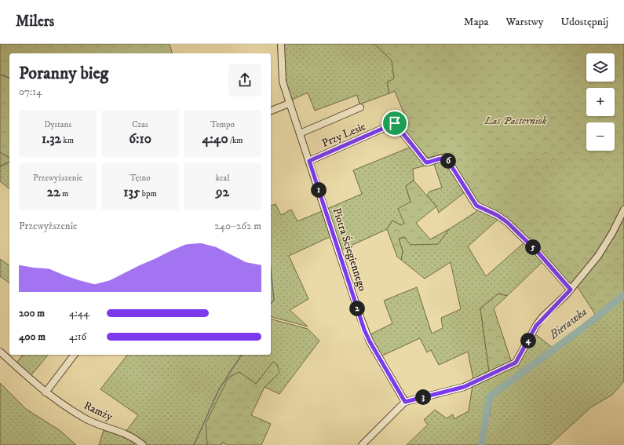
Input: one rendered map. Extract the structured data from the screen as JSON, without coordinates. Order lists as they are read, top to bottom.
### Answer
{
  "streets": {
    "street": ["Przy Lesie", "Piotra Ściegiennego", "Ramży"]
  },
  "crossings": [
    ["Przy Lesie", "Piotra Ściegiennego"]
  ],
  "water": ["Bierawka"],
  "parks": ["Las Pasterniok"],
  "page": {
    "header": "Milers",
    "nav": ["Mapa", "Warstwy", "Udostępnij"],
    "map_buttons": ["+", "−"],
    "heading": ["Poranny bieg", "07:14"],
    "stats": [
      ["Dystans", "1.32 km"],
      ["Czas", "6:10"],
      ["Tempo", "4:40 /km"],
      ["Przewyższenie", "22 m"],
      ["Tętno", "135 bpm"],
      ["kcal", "92"]
    ],
    "pins": [
      "6",
      "1",
      "5",
      "2",
      "4",
      "3"
    ],
    "chart": ["Przewyższenie", "240–262 m"],
    "list": [
      {
        "name": "200 m",
        "note": "4:44"
      },
      {
        "name": "400 m",
        "note": "4:16"
      }
    ]
  }
}
